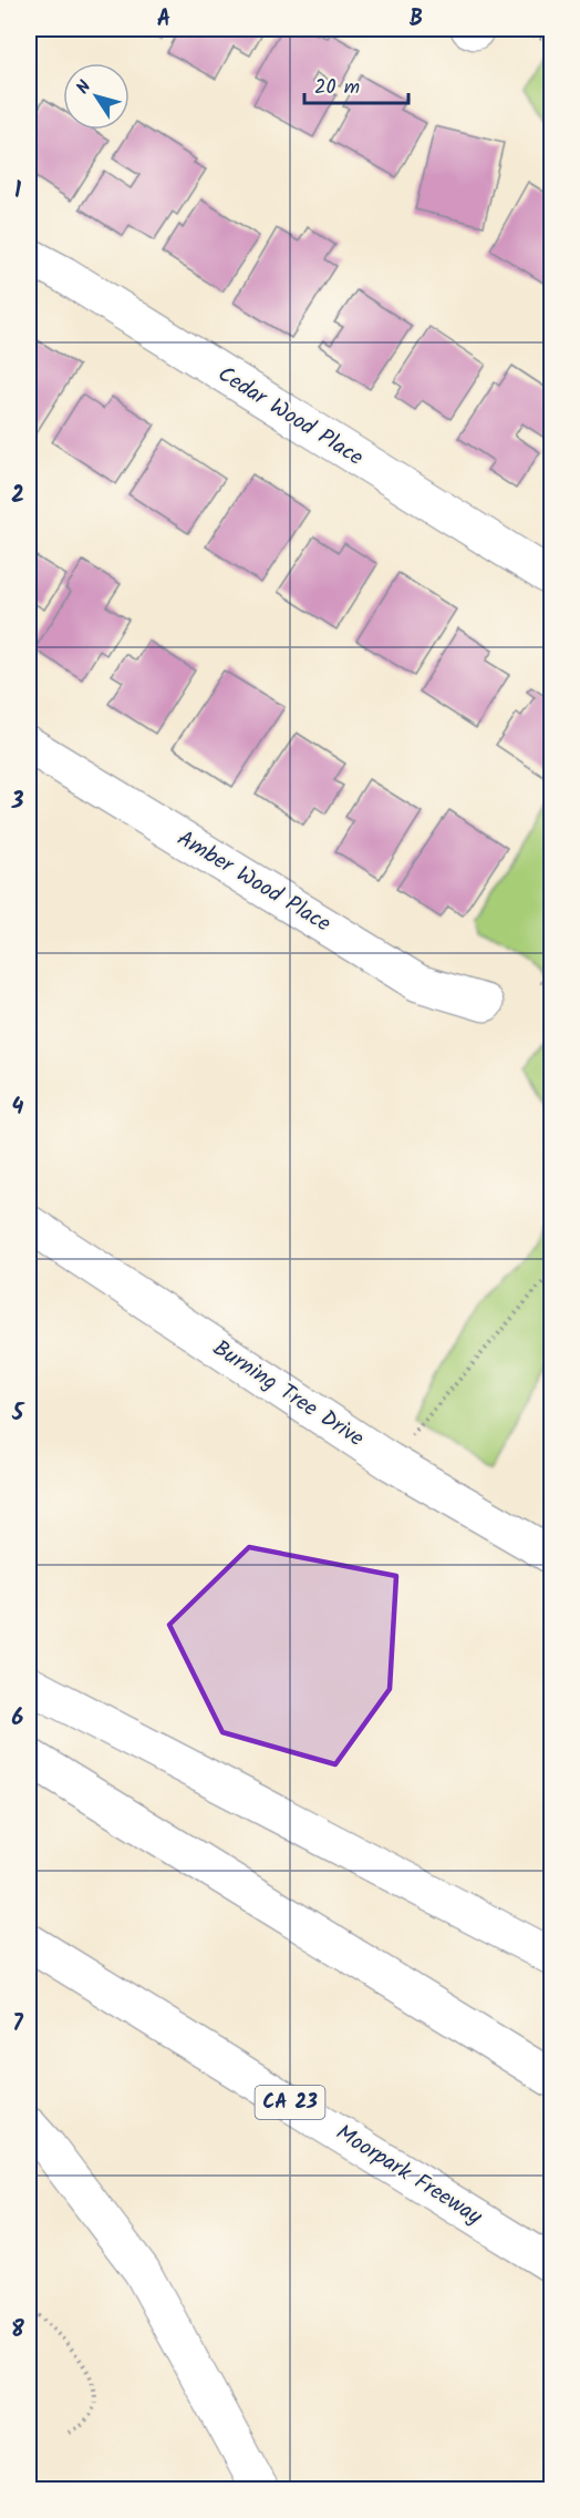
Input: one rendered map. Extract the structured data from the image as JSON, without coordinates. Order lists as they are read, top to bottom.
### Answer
{
  "streets": {
    "main road": [
      "Cedar Wood Place",
      "Amber Wood Place",
      "Burning Tree Drive",
      "CA 23",
      "Moorpark Freeway"
    ]
  },
  "scale_bar": "20 m",
  "north": "top left",
  "grid": {
    "columns": ["A", "B"],
    "rows": [
      "1",
      "2",
      "3",
      "4",
      "5",
      "6",
      "7",
      "8"
    ]
  }
}
